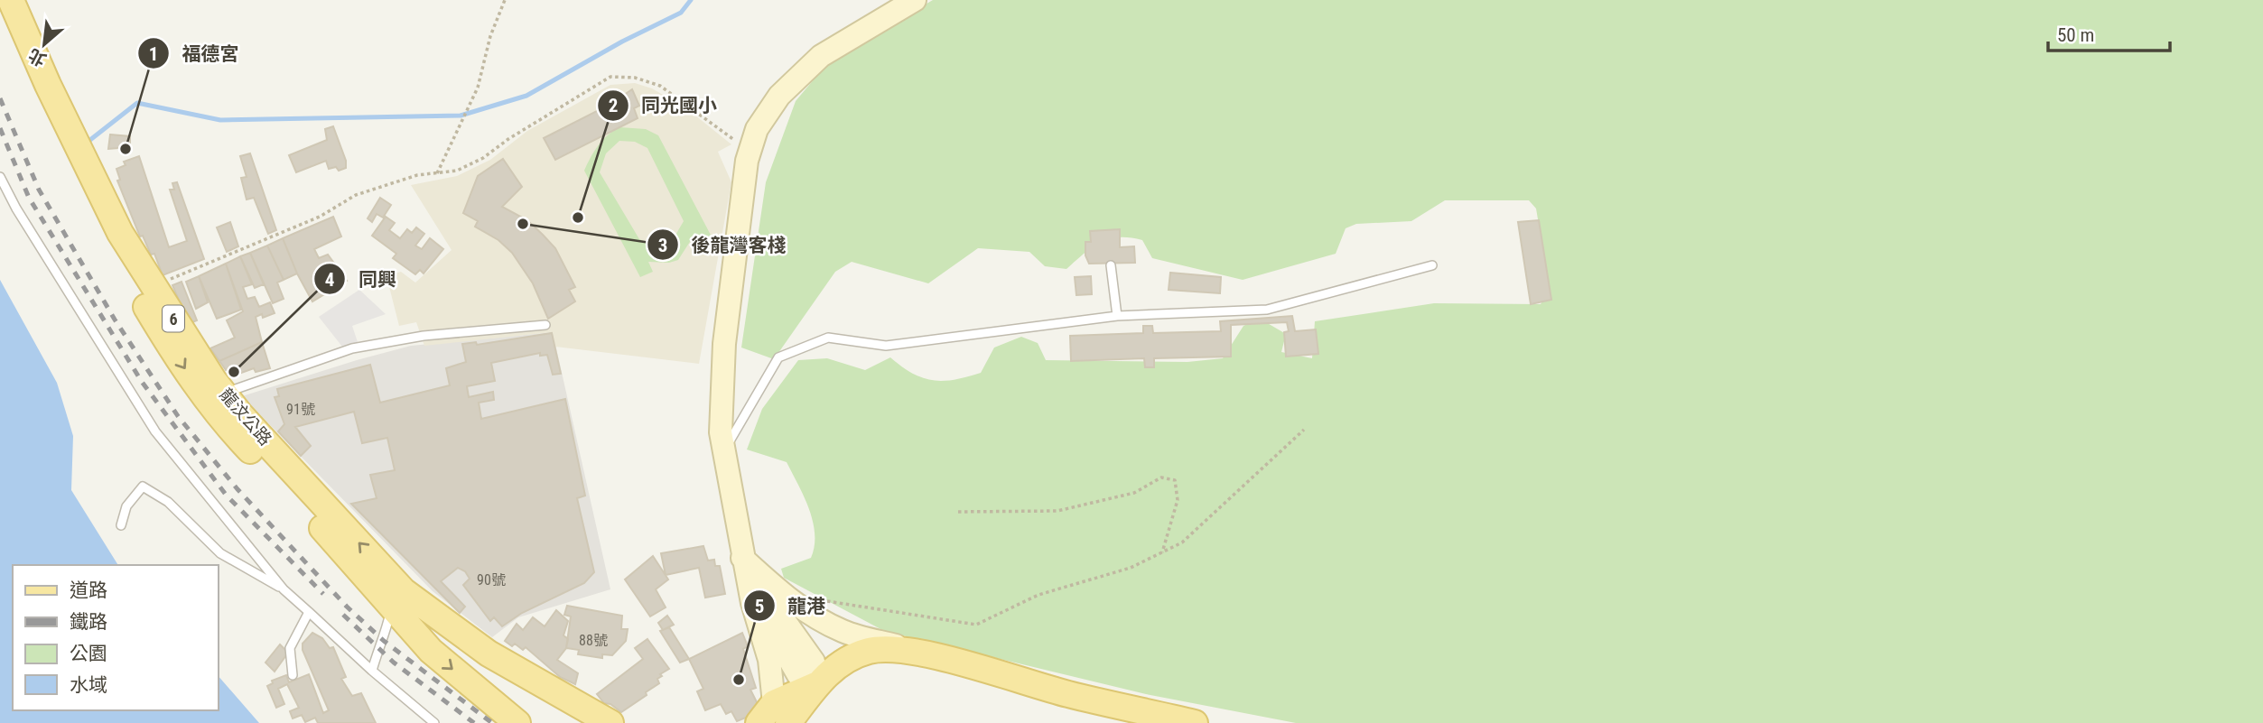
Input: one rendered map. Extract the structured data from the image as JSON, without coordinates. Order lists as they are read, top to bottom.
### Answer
{
  "streets": {
    "main road": ["6", "龍汶公路"]
  },
  "places": [
    "福德宮",
    "同光國小",
    "後龍灣客棧",
    "同興",
    "龍港"
  ],
  "house_numbers": ["91號", "90號", "88號"],
  "legend": [
    "道路",
    "鐵路",
    "公園",
    "水域"
  ],
  "scale_bar": "50 m",
  "north": "bottom left"
}
